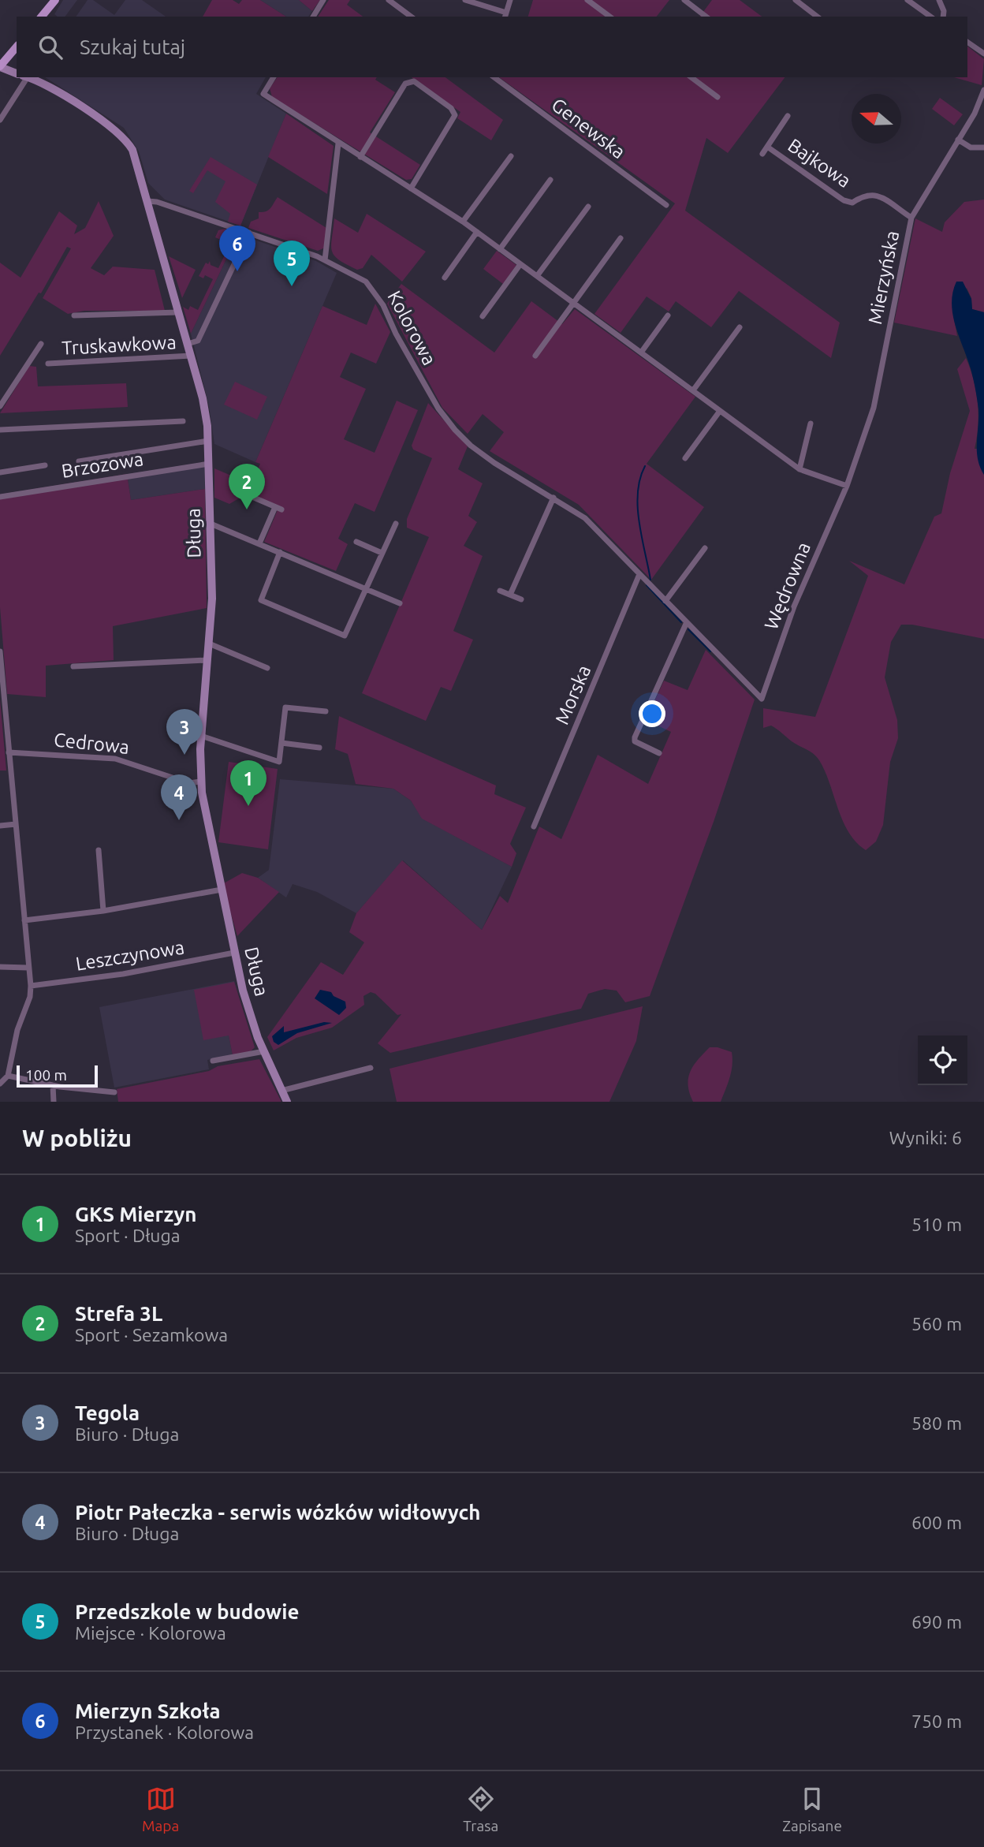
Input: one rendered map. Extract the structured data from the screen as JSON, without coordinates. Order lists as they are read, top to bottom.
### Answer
{
  "streets": {
    "street": [
      "Genewska",
      "Bajkowa",
      "Mierzyńska",
      "Kolorowa",
      "Truskawkowa",
      "Brzozowa",
      "Długa",
      "Wędrowna",
      "Morska",
      "Cedrowa",
      "Leszczynowa"
    ]
  },
  "crossings": [
    ["Bajkowa", "Mierzyńska"],
    ["Mierzyńska", "Wędrowna"],
    ["Kolorowa", "Długa"],
    ["Kolorowa", "Wędrowna"],
    ["Kolorowa", "Morska"],
    ["Truskawkowa", "Długa"],
    ["Brzozowa", "Długa"],
    ["Długa", "Cedrowa"],
    ["Długa", "Leszczynowa"]
  ],
  "scale_bar": "100 m",
  "north": "left",
  "page": {
    "search": "Szukaj tutaj",
    "pins": [
      "6",
      "5",
      "2",
      "3",
      "1",
      "4"
    ],
    "scale": "100 m",
    "heading": ["W pobliżu", "Wyniki: 6"],
    "list": [
      {
        "mark": "1",
        "name": "GKS Mierzyn",
        "note": "Sport · Długa",
        "value": "510 m"
      },
      {
        "mark": "2",
        "name": "Strefa 3L",
        "note": "Sport · Sezamkowa",
        "value": "560 m"
      },
      {
        "mark": "3",
        "name": "Tegola",
        "note": "Biuro · Długa",
        "value": "580 m"
      },
      {
        "mark": "4",
        "name": "Piotr Pałeczka - serwis wózków widłowych",
        "note": "Biuro · Długa",
        "value": "600 m"
      },
      {
        "mark": "5",
        "name": "Przedszkole w budowie",
        "note": "Miejsce · Kolorowa",
        "value": "690 m"
      },
      {
        "mark": "6",
        "name": "Mierzyn Szkoła",
        "note": "Przystanek · Kolorowa",
        "value": "750 m"
      }
    ],
    "nav": ["Mapa", "Trasa", "Zapisane"]
  }
}
